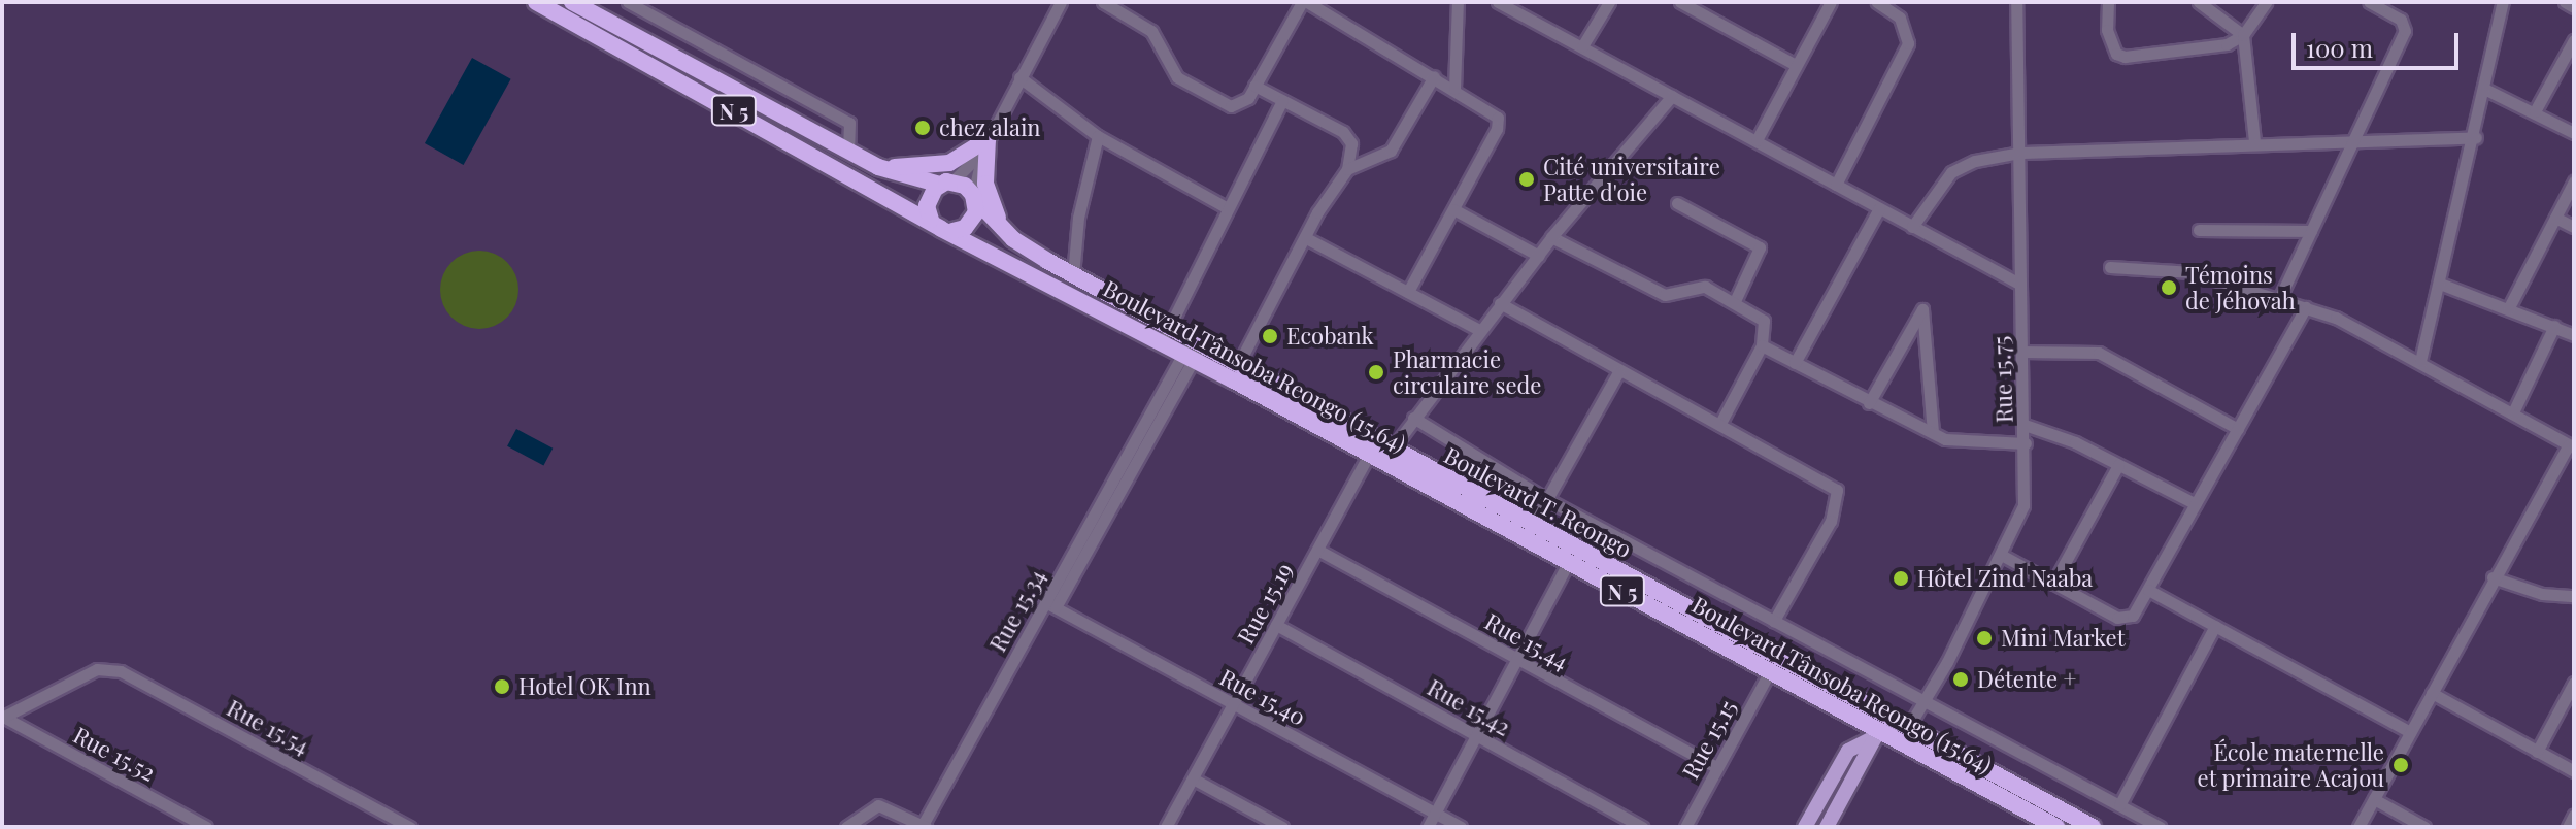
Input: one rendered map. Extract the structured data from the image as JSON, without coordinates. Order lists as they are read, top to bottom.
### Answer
{
  "streets": {
    "highway": ["N 5", "Boulevard Tânsoba Reongo (15.64)", "Boulevard T. Reongo"],
    "street": [
      "Rue 15.75",
      "Rue 15.19",
      "Rue 15.34",
      "Rue 15.44",
      "Rue 15.40",
      "Rue 15.42",
      "Rue 15.54",
      "Rue 15.15",
      "Rue 15.52"
    ]
  },
  "crossings": [
    ["N 5", "Boulevard Tânsoba Reongo (15.64)"],
    ["Boulevard Tânsoba Reongo (15.64)", "Boulevard T. Reongo"],
    ["Boulevard Tânsoba Reongo (15.64)", "Rue 15.19"],
    ["Boulevard Tânsoba Reongo (15.64)", "Rue 15.34"],
    ["Boulevard Tânsoba Reongo (15.64)", "Rue 15.15"],
    ["Rue 15.75", "Boulevard T. Reongo"],
    ["Boulevard T. Reongo", "Rue 15.19"],
    ["Boulevard T. Reongo", "Rue 15.34"],
    ["Rue 15.19", "Rue 15.44"],
    ["Rue 15.19", "Rue 15.40"],
    ["Rue 15.19", "Rue 15.42"],
    ["Rue 15.34", "Rue 15.40"],
    ["Rue 15.44", "Rue 15.15"],
    ["Rue 15.54", "Rue 15.52"]
  ],
  "places": [
    "chez alain",
    "Cité universitaire Patte d'oie",
    "Témoins de Jéhovah",
    "Ecobank",
    "Pharmacie circulaire sede",
    "Hôtel Zind Naaba",
    "Mini Market",
    "Détente +",
    "Hotel OK Inn",
    "École maternelle et primaire Acajou"
  ],
  "scale_bar": "100 m"
}
